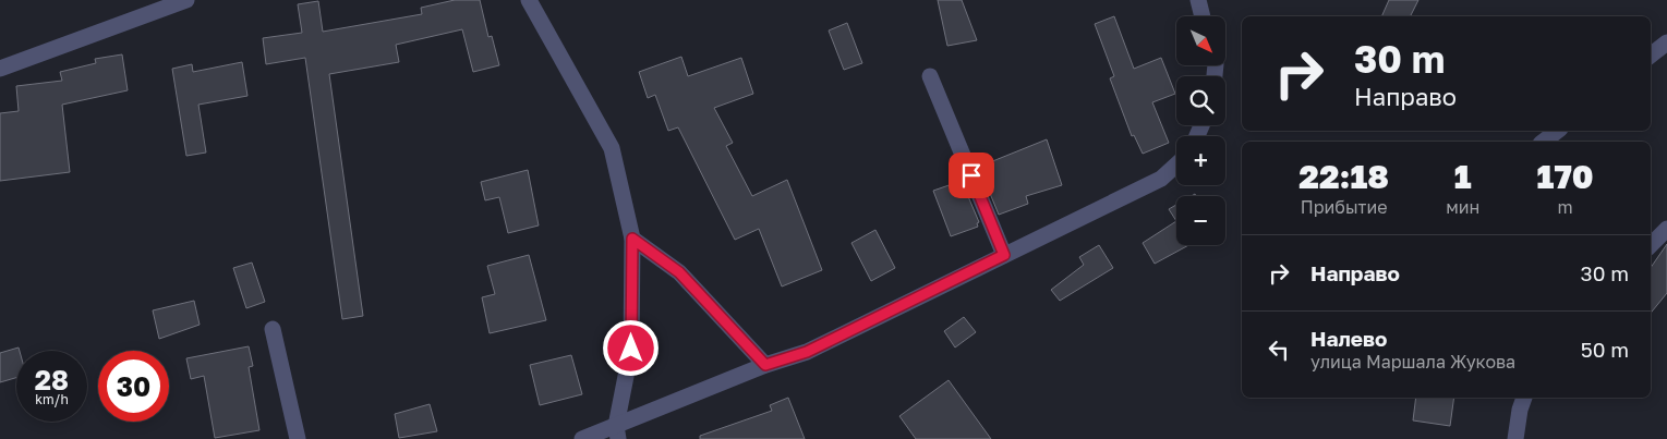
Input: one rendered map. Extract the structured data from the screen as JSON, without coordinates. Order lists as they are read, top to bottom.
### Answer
{
  "north": "bottom right",
  "page": {
    "map_buttons": ["+", "−"],
    "turn": ["30 m", "Направо"],
    "eta": [
      "22:18",
      "Прибытие",
      "1",
      "мин",
      "170",
      "m"
    ],
    "list": [
      {
        "name": "Направо",
        "value": "30 m"
      },
      {
        "name": "Налево",
        "note": "улица Маршала Жукова",
        "value": "50 m"
      }
    ],
    "speed": "28 km/h",
    "limit": "30"
  }
}
